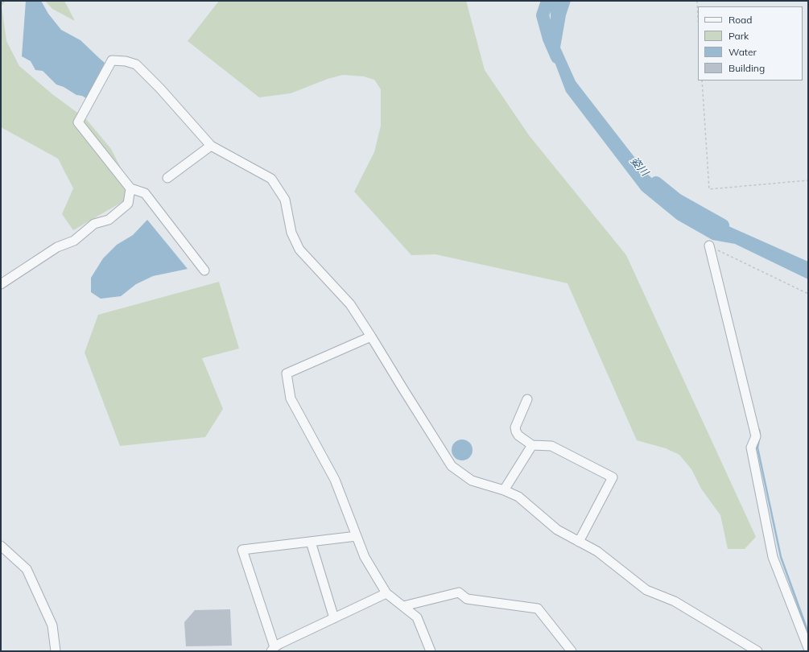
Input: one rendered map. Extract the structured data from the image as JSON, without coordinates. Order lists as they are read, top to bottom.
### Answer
{
  "water": ["姿川"],
  "legend": [
    "Road",
    "Park",
    "Water",
    "Building"
  ]
}
